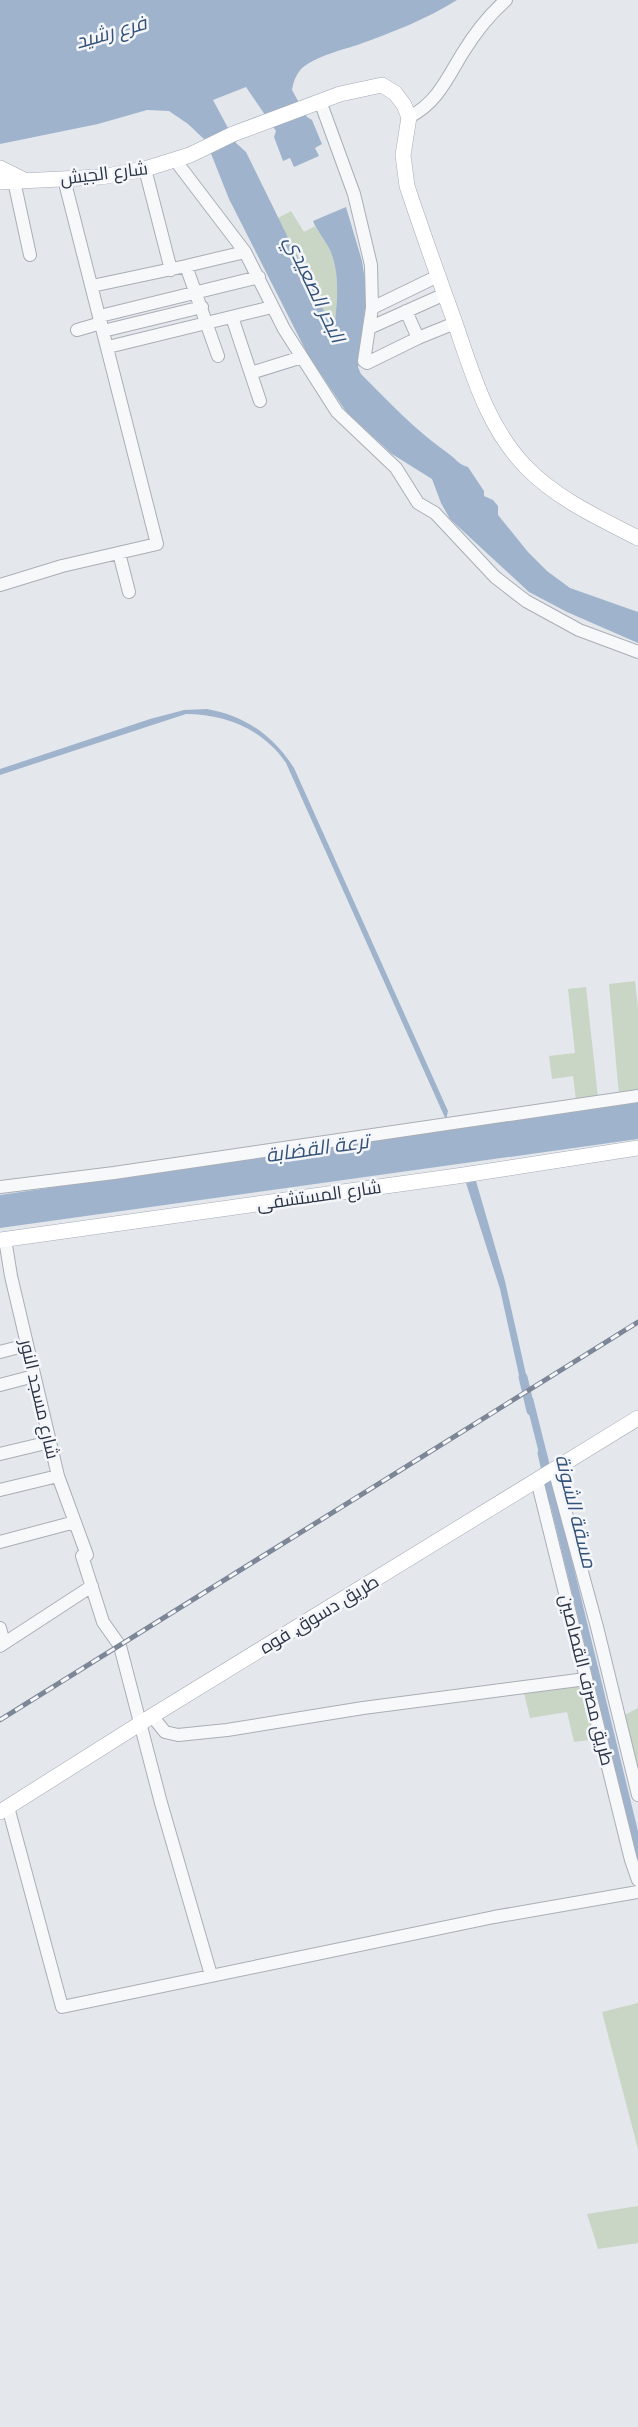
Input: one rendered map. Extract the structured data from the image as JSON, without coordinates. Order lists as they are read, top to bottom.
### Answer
{
  "streets": {
    "main road": ["شارع الجيش", "شارع المستشفى", "طريق دسوق, فوه"],
    "street": ["شارع مسجد النور", "طريق مصرف القصاصين"]
  },
  "crossings": [
    ["شارع المستشفى", "شارع مسجد النور"],
    ["شارع مسجد النور", "طريق دسوق, فوه"],
    ["طريق دسوق, فوه", "طريق مصرف القصاصين"]
  ],
  "water": [
    "فرع رشيد",
    "البحر الصعيدي",
    "ترعة القضابة",
    "مسقة الشونة"
  ]
}
